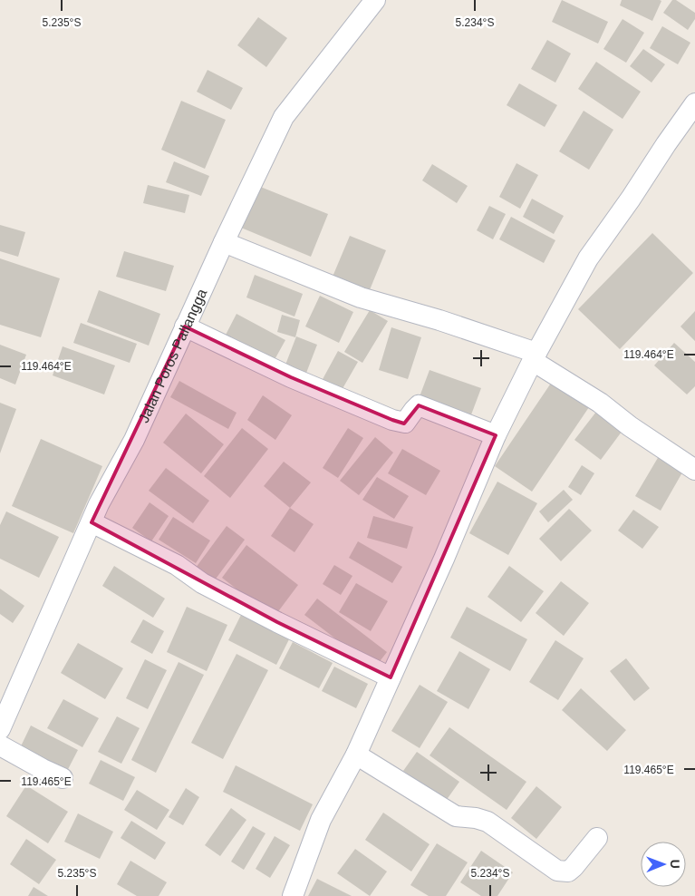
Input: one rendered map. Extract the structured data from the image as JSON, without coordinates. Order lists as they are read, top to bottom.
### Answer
{
  "streets": {
    "street": ["Jalan Poros Pallangga"]
  },
  "north": "right",
  "coordinates": [
    "5.235°S",
    "5.234°S",
    "119.464°E",
    "119.465°E"
  ]
}
